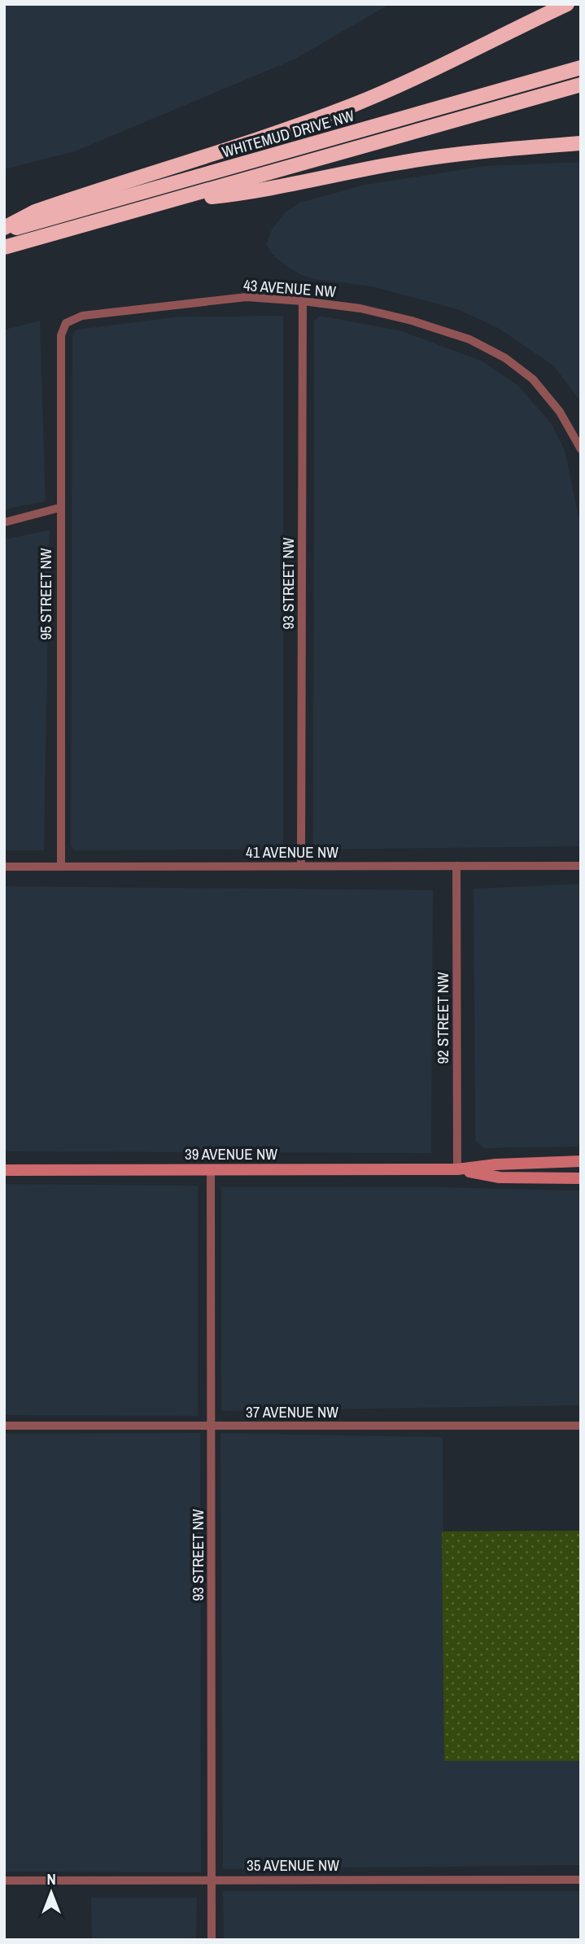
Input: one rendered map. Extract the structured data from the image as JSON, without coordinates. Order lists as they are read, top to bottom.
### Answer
{
  "streets": {
    "highway": ["WHITEMUD DRIVE NW"],
    "street": [
      "43 AVENUE NW",
      "93 STREET NW",
      "95 STREET NW",
      "41 AVENUE NW",
      "92 STREET NW",
      "39 AVENUE NW",
      "37 AVENUE NW",
      "35 AVENUE NW"
    ]
  },
  "crossings": [
    ["43 AVENUE NW", "93 STREET NW"],
    ["43 AVENUE NW", "95 STREET NW"],
    ["93 STREET NW", "41 AVENUE NW"],
    ["93 STREET NW", "39 AVENUE NW"],
    ["93 STREET NW", "37 AVENUE NW"],
    ["93 STREET NW", "35 AVENUE NW"],
    ["95 STREET NW", "41 AVENUE NW"],
    ["41 AVENUE NW", "92 STREET NW"],
    ["92 STREET NW", "39 AVENUE NW"]
  ],
  "north": "top"
}
